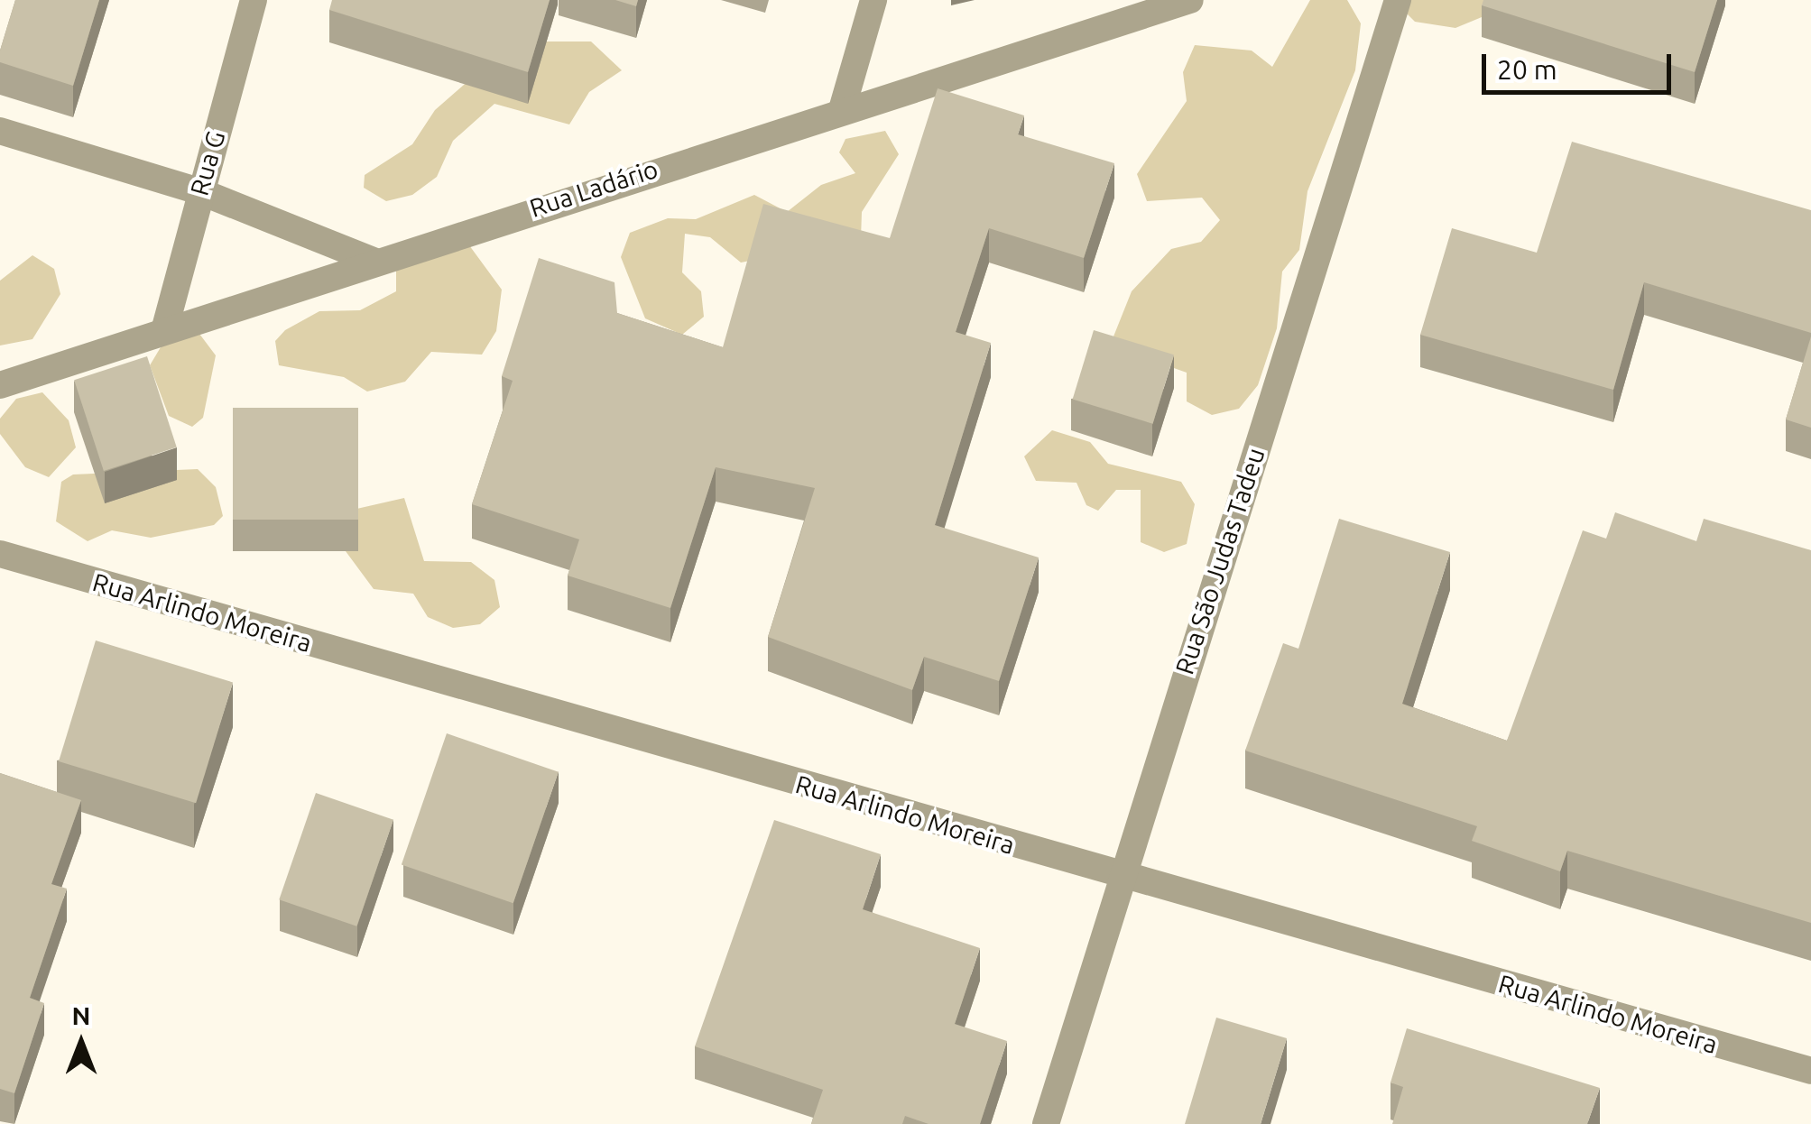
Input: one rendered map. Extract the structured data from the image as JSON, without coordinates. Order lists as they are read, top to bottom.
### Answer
{
  "streets": {
    "street": [
      "Rua G",
      "Rua Ladário",
      "Rua São Judas Tadeu",
      "Rua Arlindo Moreira"
    ]
  },
  "crossings": [
    ["Rua G", "Rua Ladário"],
    ["Rua São Judas Tadeu", "Rua Arlindo Moreira"]
  ],
  "scale_bar": "20 m",
  "north": "top"
}
